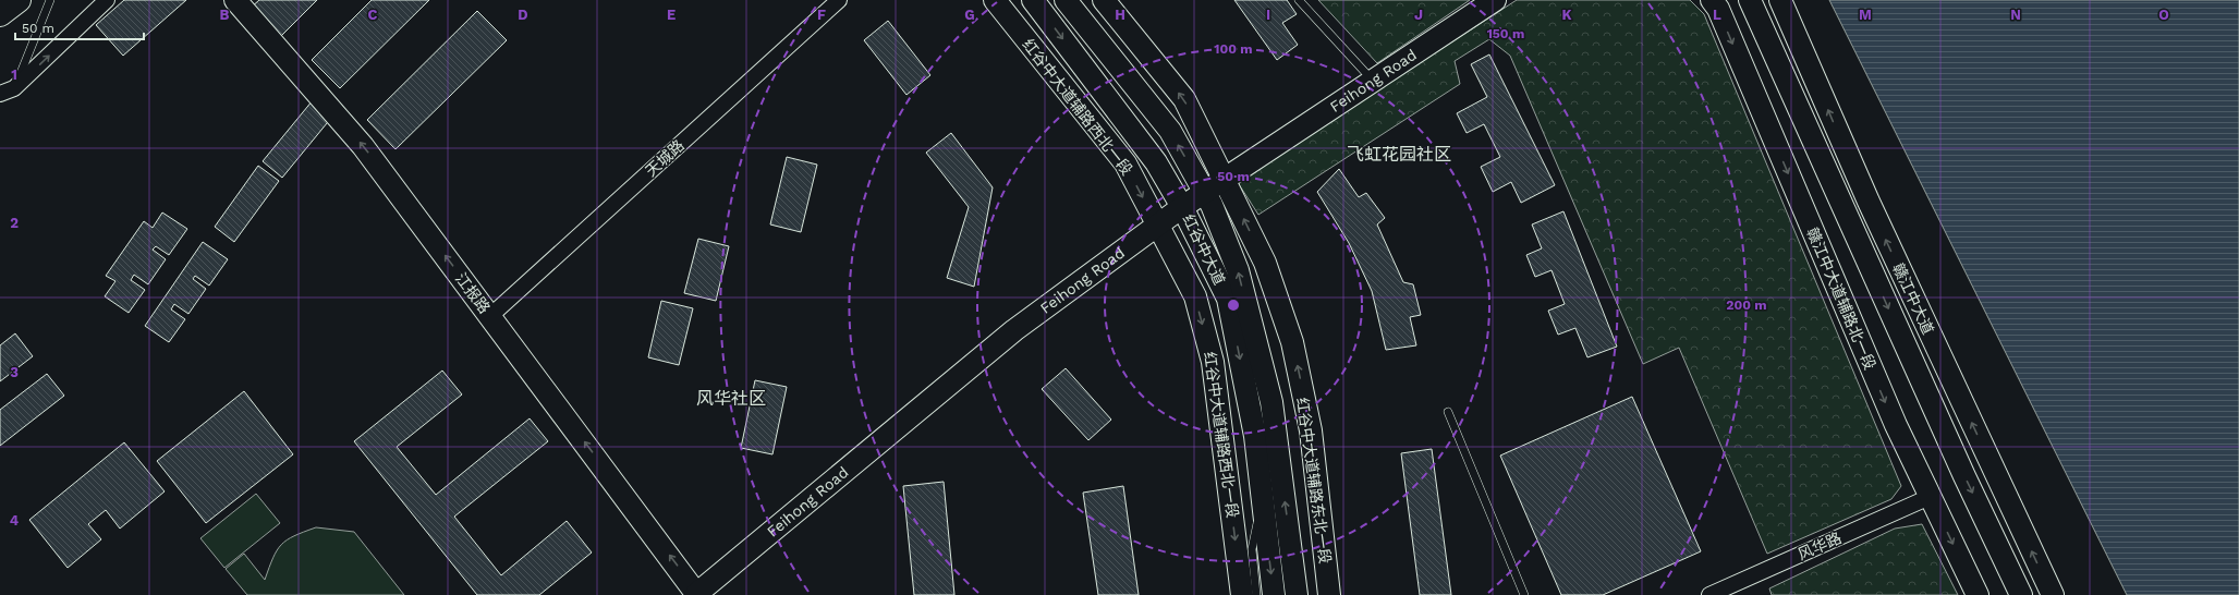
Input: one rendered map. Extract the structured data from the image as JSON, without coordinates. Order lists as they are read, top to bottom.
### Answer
{
  "streets": {
    "street": [
      "Feihong Road",
      "红谷中大道辅路西北一段",
      "天城路",
      "红谷中大道",
      "江报路",
      "赣江中大道辅路北一段",
      "赣江中大道",
      "红谷中大道辅路东北一段",
      "风华路"
    ]
  },
  "crossings": [
    ["Feihong Road", "红谷中大道辅路西北一段"],
    ["Feihong Road", "红谷中大道"],
    ["Feihong Road", "江报路"],
    ["Feihong Road", "红谷中大道辅路东北一段"],
    ["天城路", "江报路"],
    ["赣江中大道辅路北一段", "风华路"]
  ],
  "one_way": [
    "红谷中大道辅路西北一段",
    "江报路",
    "赣江中大道辅路北一段",
    "红谷中大道辅路东北一段"
  ],
  "districts": ["飞虹花园社区", "风华社区"],
  "scale_bar": "50 m",
  "grid": {
    "columns": [
      "B",
      "C",
      "D",
      "E",
      "F",
      "G",
      "H",
      "I",
      "J",
      "K",
      "L",
      "M",
      "N",
      "O"
    ],
    "rows": [
      "1",
      "2",
      "3",
      "4"
    ]
  },
  "rings": [
    "150 m",
    "100 m",
    "50 m",
    "200 m"
  ]
}
